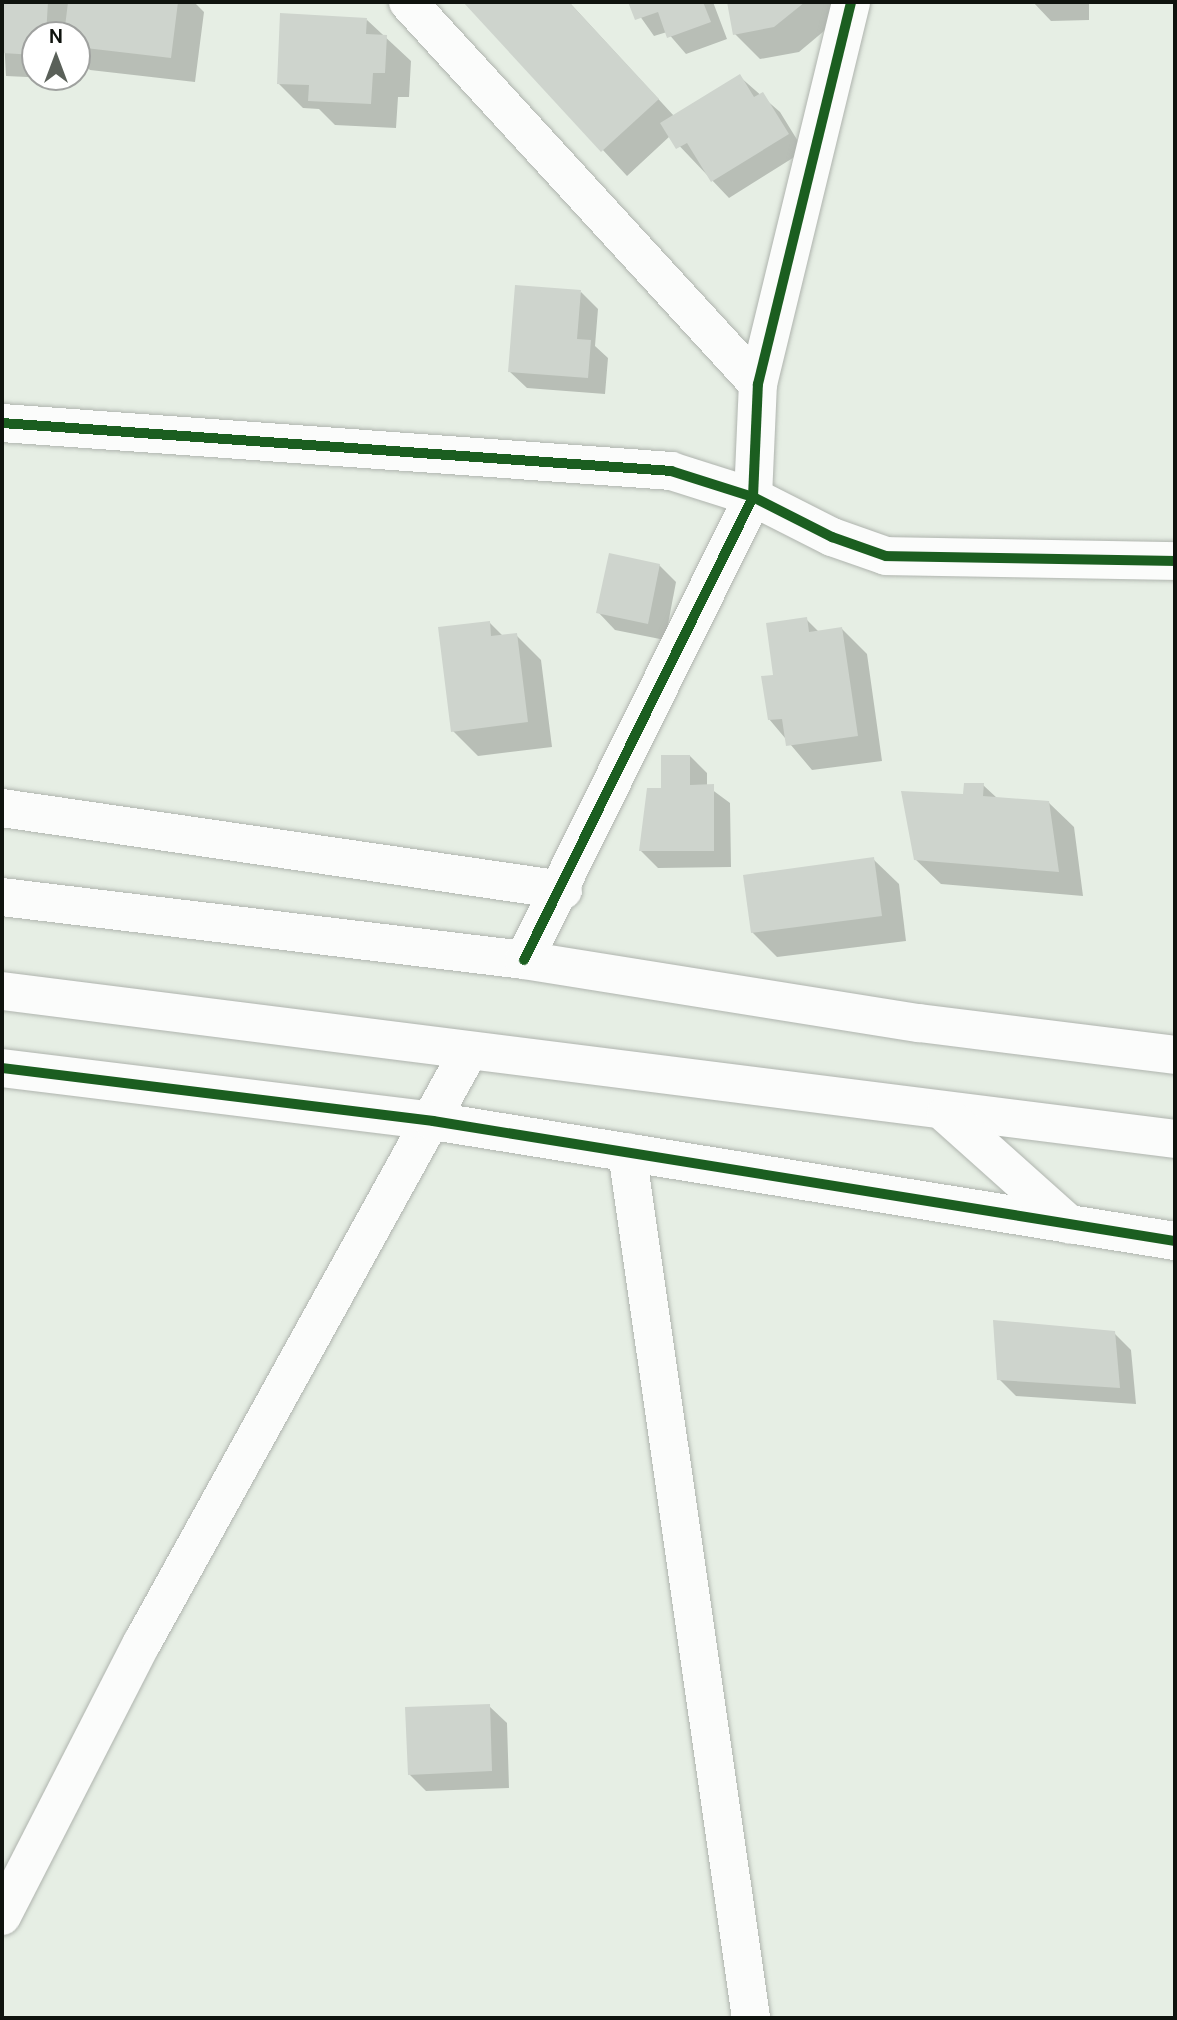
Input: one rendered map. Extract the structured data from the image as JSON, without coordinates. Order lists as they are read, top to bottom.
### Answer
{
  "north": "top"
}
